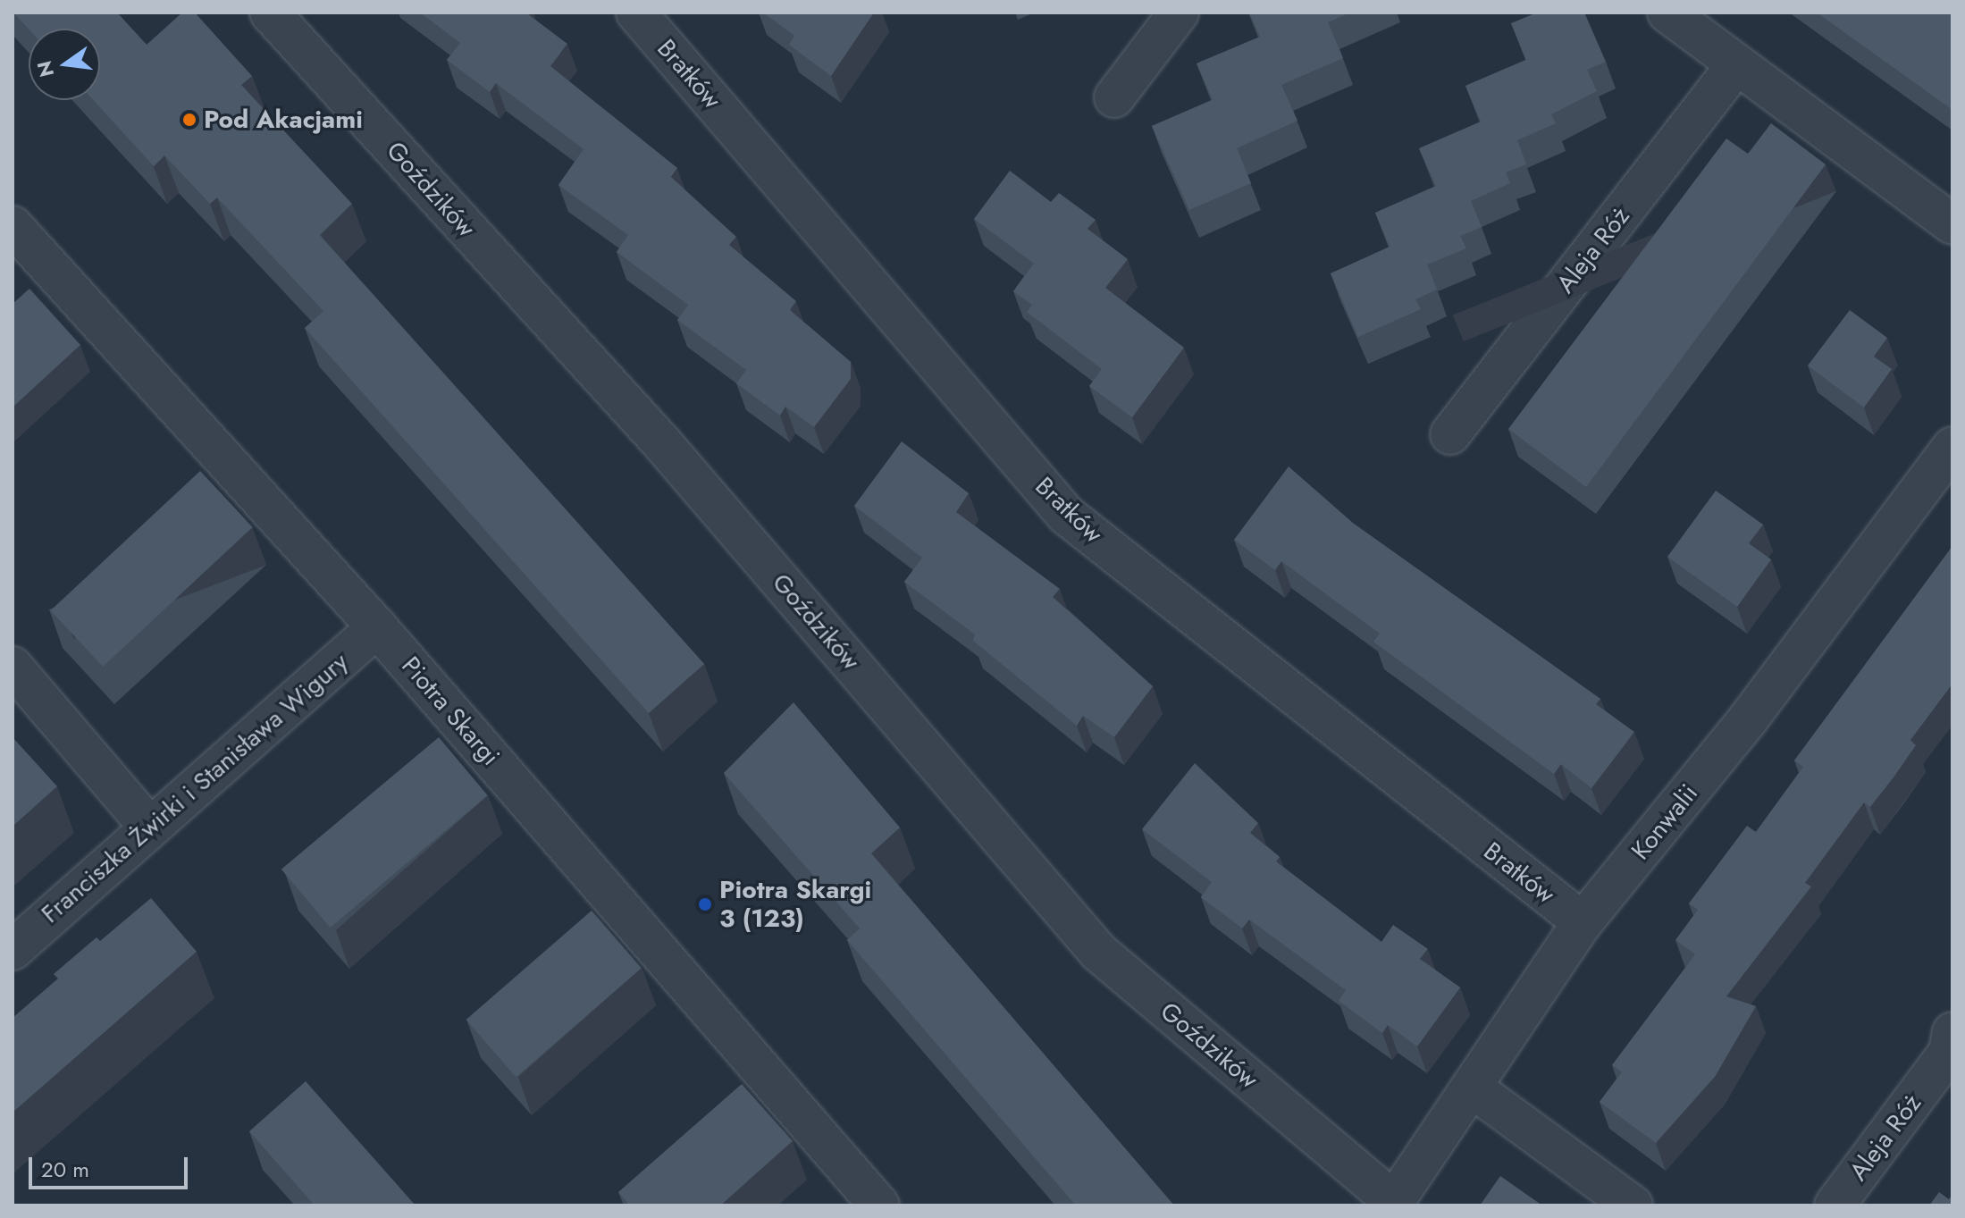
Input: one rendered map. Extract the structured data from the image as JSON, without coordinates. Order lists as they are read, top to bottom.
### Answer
{
  "streets": {
    "street": [
      "Bratków",
      "Goździków",
      "Aleja Róż",
      "Piotra Skargi",
      "Franciszka Żwirki i Stanisława Wigury",
      "Konwalii"
    ]
  },
  "crossings": [
    ["Bratków", "Konwalii"],
    ["Goździków", "Konwalii"],
    ["Piotra Skargi", "Franciszka Żwirki i Stanisława Wigury"]
  ],
  "places": ["Pod Akacjami", "Piotra Skargi 3 (123)"],
  "scale_bar": "20 m",
  "north": "left"
}
